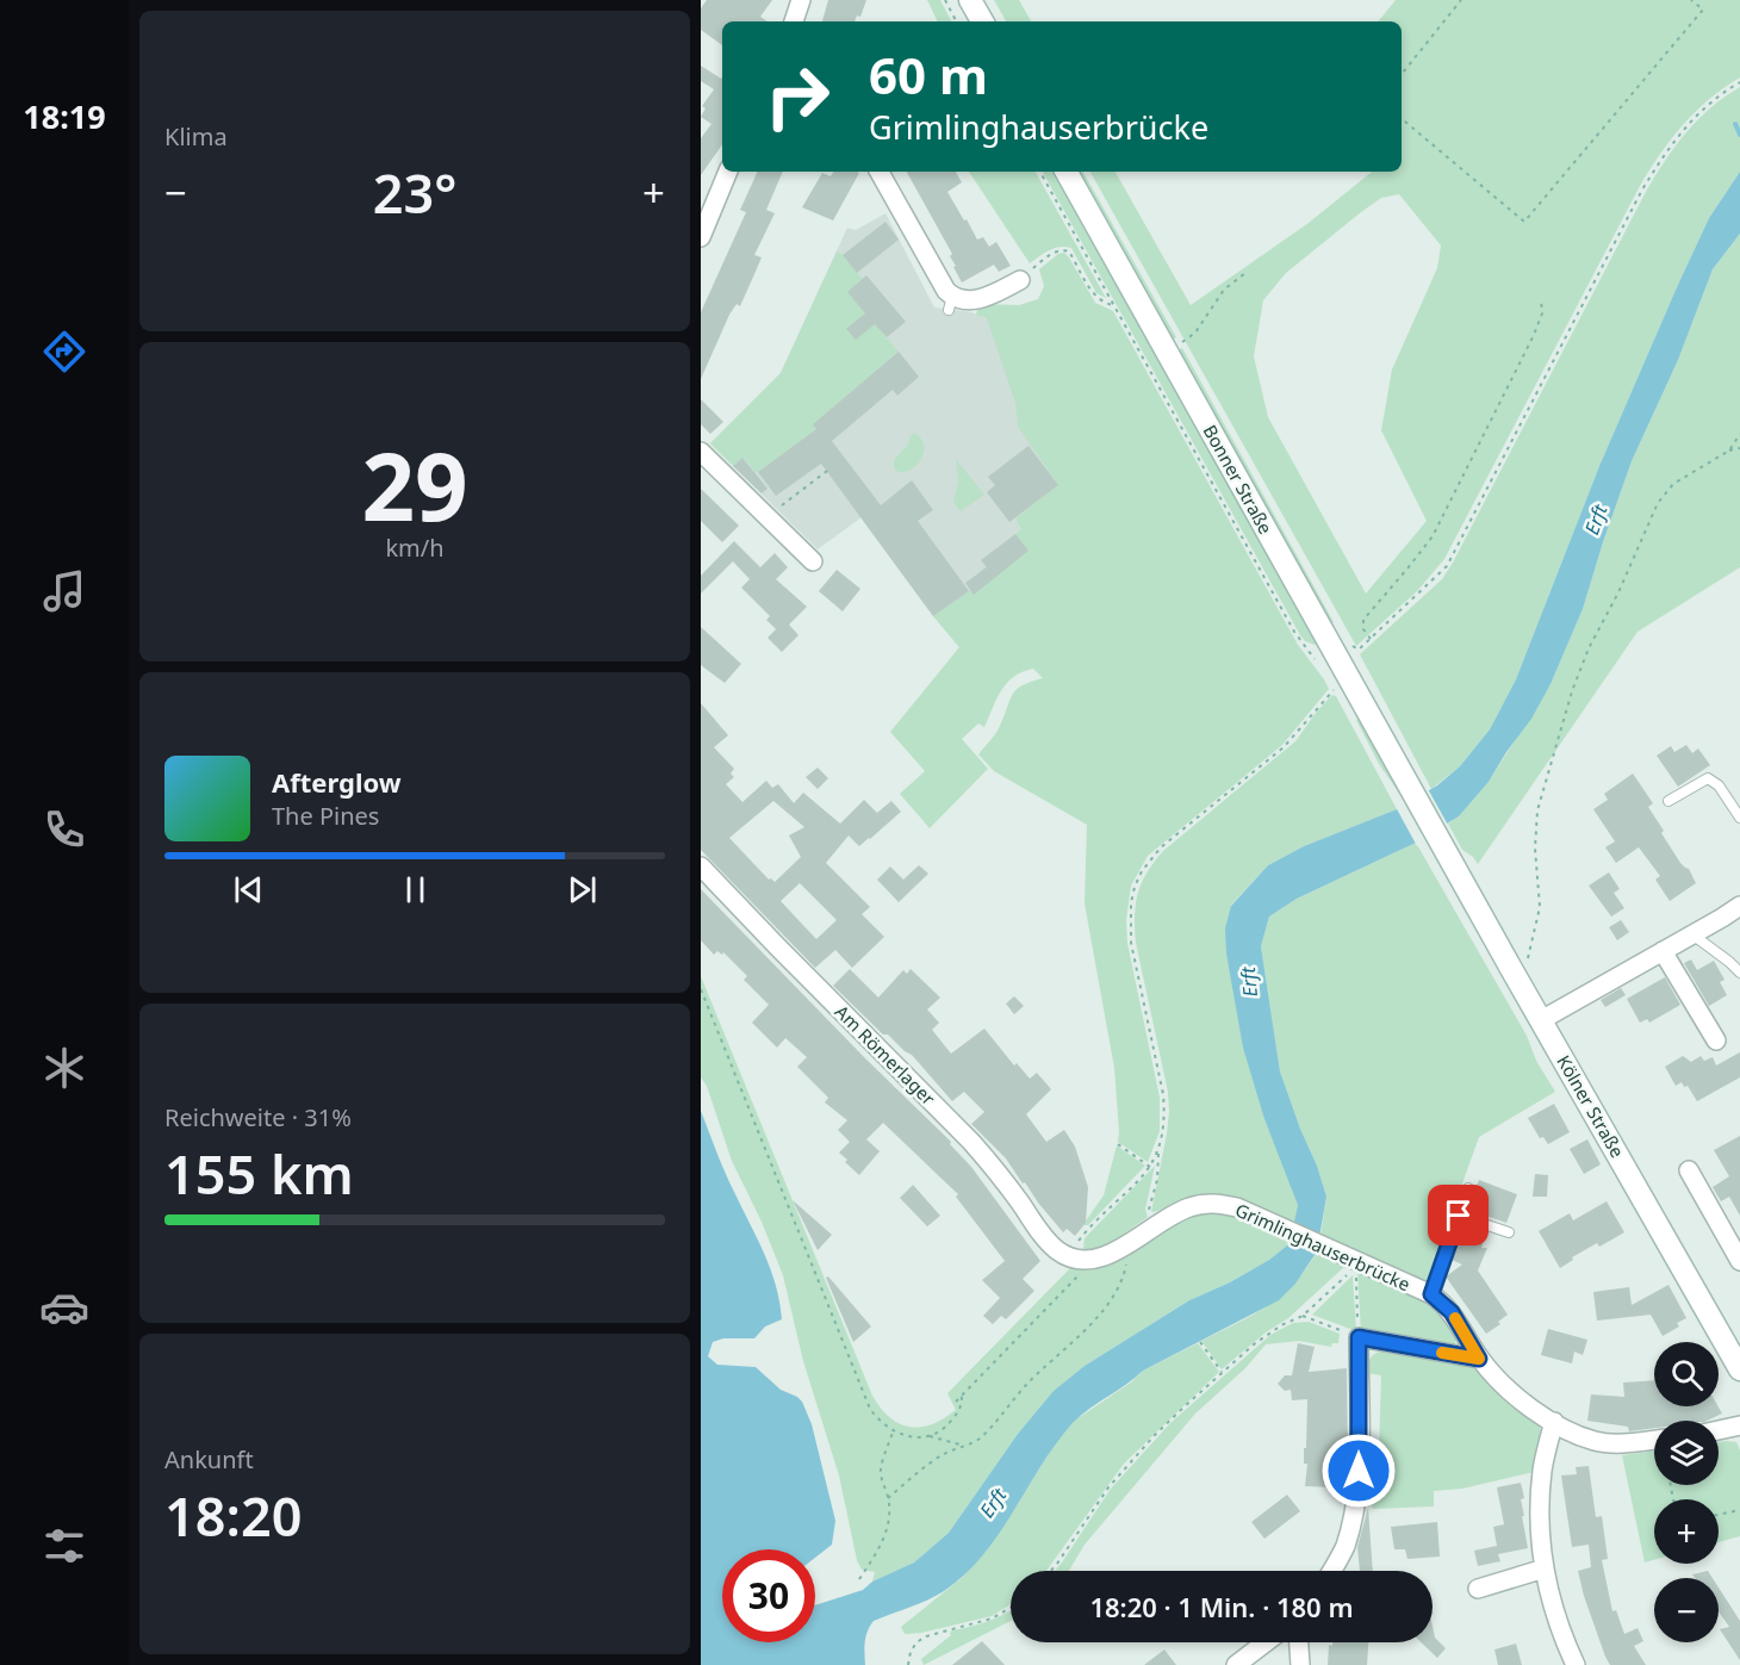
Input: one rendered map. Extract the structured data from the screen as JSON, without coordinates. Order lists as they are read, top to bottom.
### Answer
{
  "streets": {
    "main road": ["Bonner Straße", "Kölner Straße"],
    "street": ["Am Römerlager", "Grimlinghauserbrücke"]
  },
  "crossings": [
    ["Bonner Straße", "Kölner Straße"],
    ["Am Römerlager", "Grimlinghauserbrücke"]
  ],
  "water": ["Erft"],
  "page": {
    "tabs": "18:19",
    "tile": [
      "Klima",
      ["29", "km/h"],
      ["Reichweite · 31%", "155 km"],
      ["Ankunft", "18:20"]
    ],
    "turn": ["60 m", "Grimlinghauserbrücke"],
    "heat": ["−", "23°", "+"],
    "song": ["Afterglow", "The Pines"],
    "map_buttons": ["+", "−"],
    "limit": "30",
    "trip": "18:20 · 1 Min. · 180 m"
  }
}
